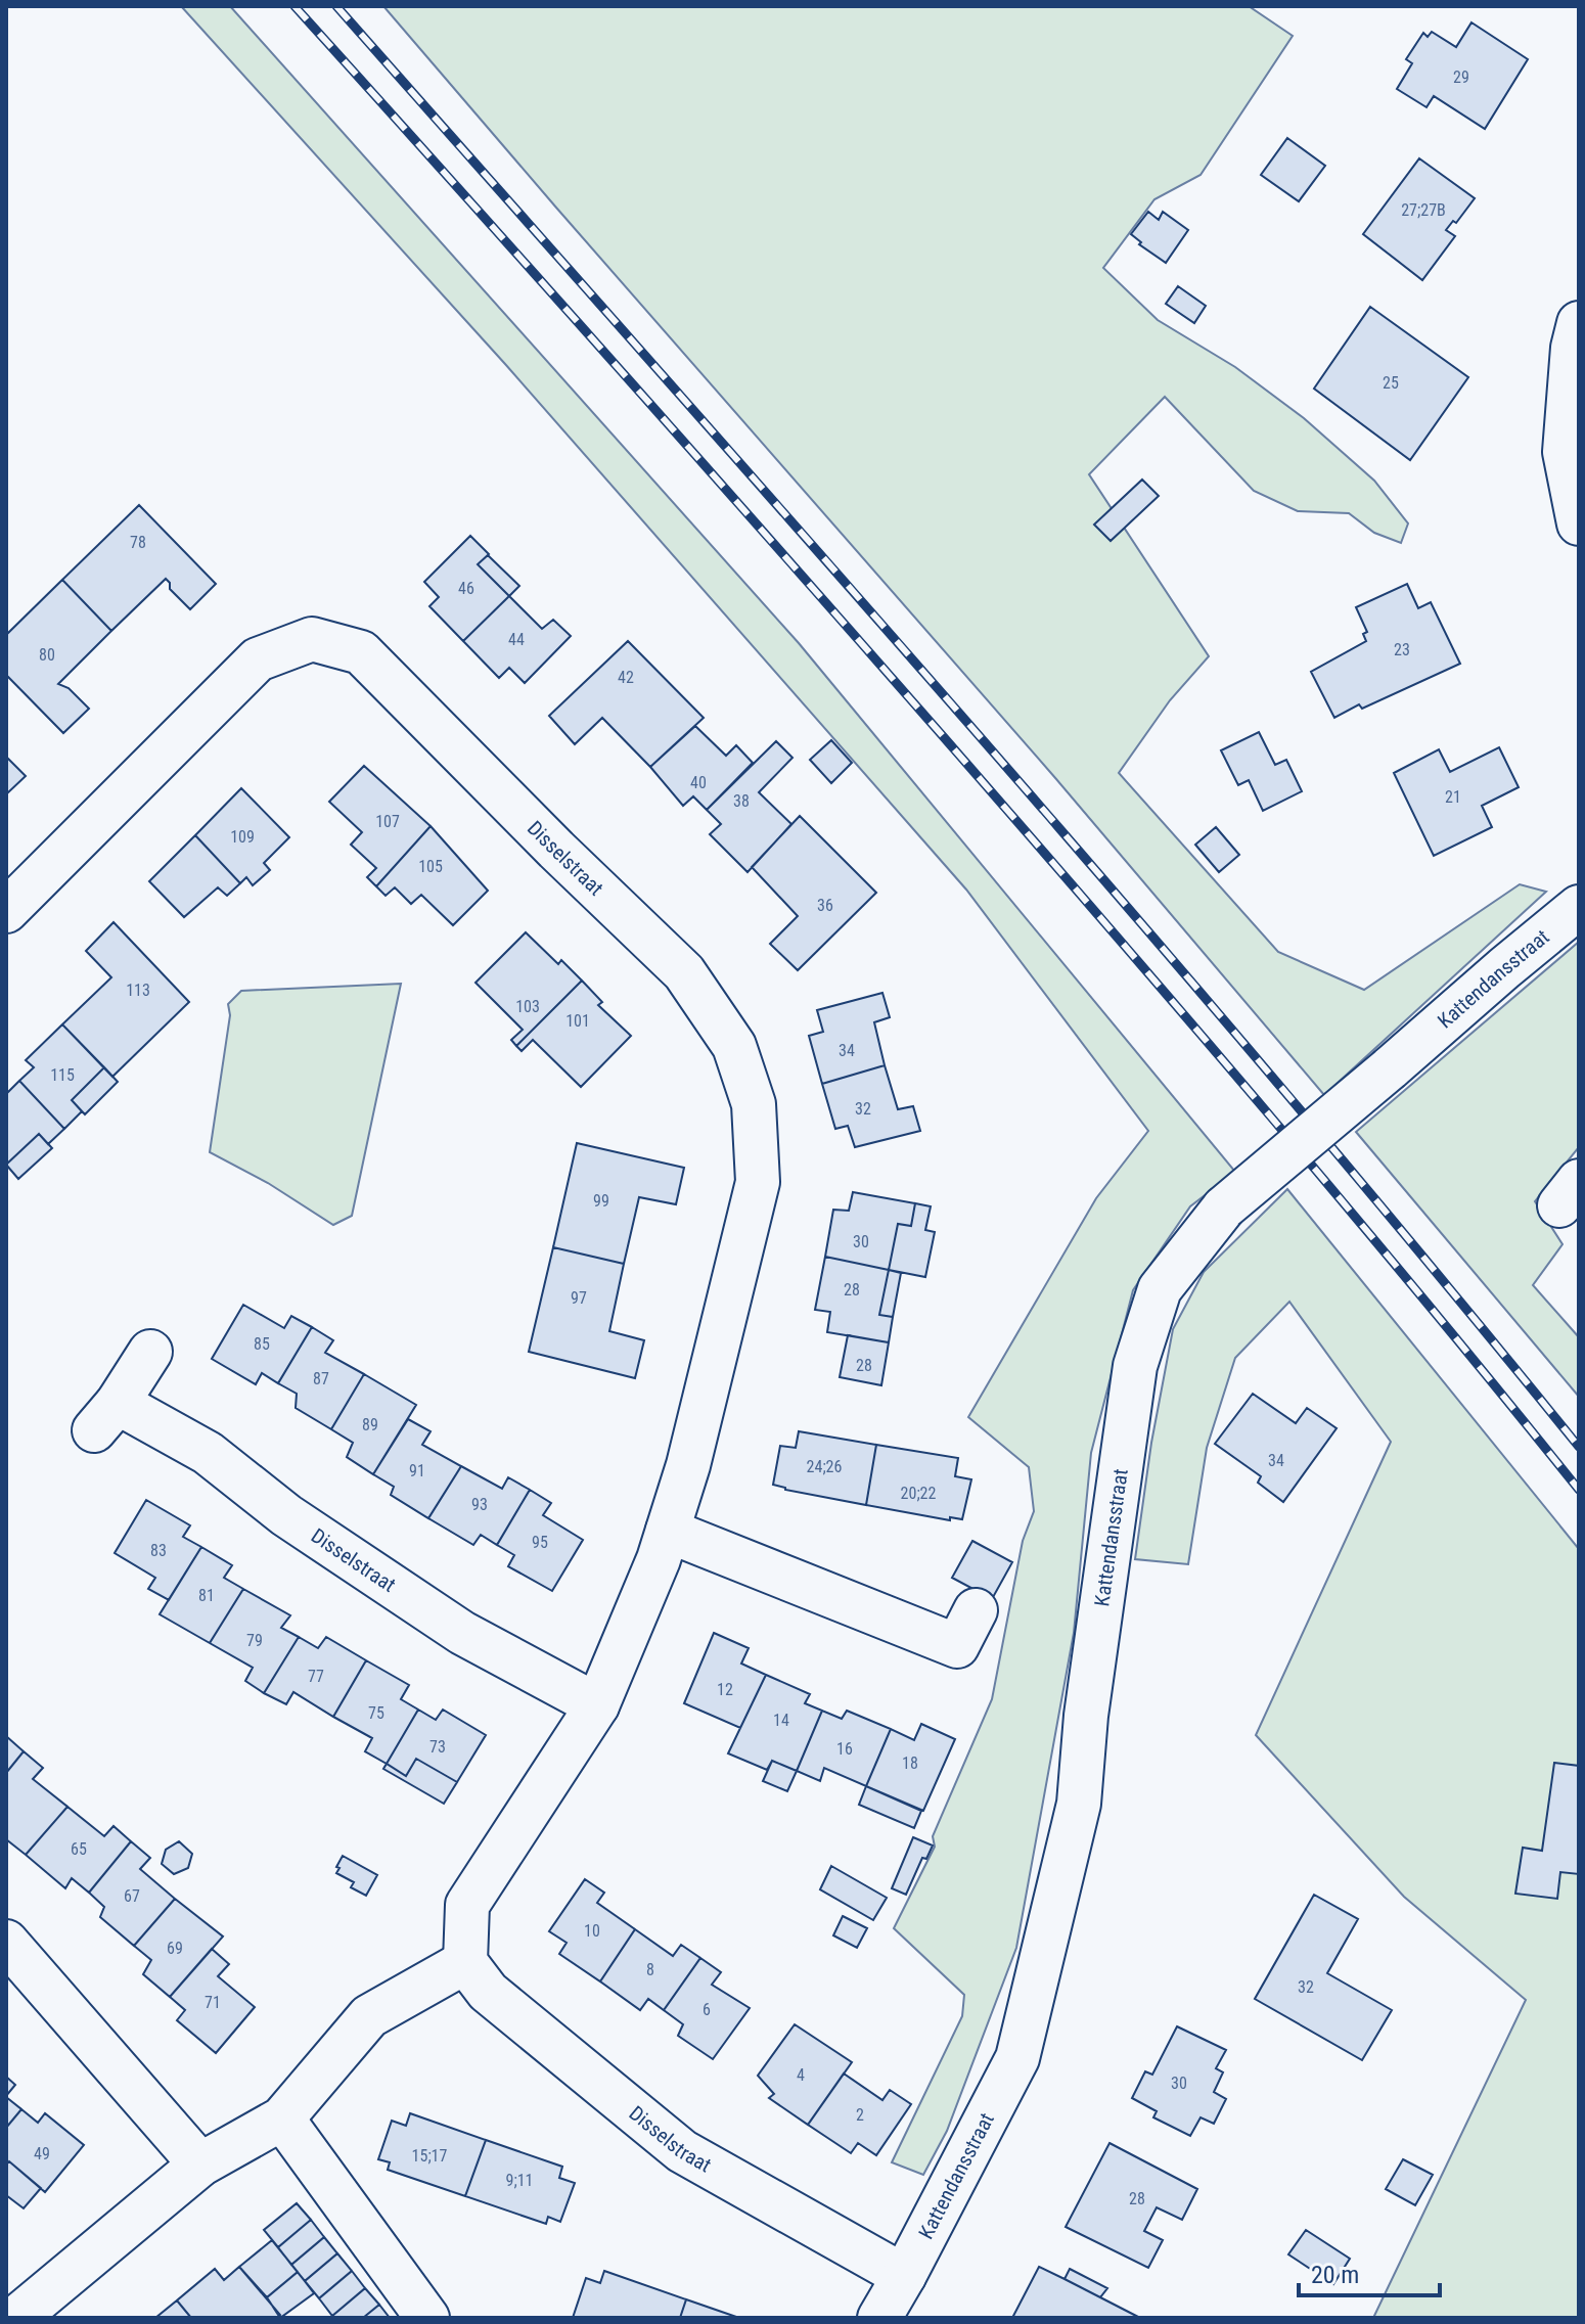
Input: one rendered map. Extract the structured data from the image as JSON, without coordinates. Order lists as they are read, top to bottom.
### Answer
{
  "streets": {
    "street": ["Disselstraat", "Kattendansstraat"]
  },
  "crossings": [
    ["Disselstraat", "Kattendansstraat"]
  ],
  "house_numbers": [
    "29",
    "27;27B",
    "25",
    "78",
    "46",
    "44",
    "23",
    "80",
    "42",
    "40",
    "21",
    "38",
    "107",
    "109",
    "105",
    "36",
    "113",
    "103",
    "101",
    "34",
    "115",
    "32",
    "99",
    "30",
    "28",
    "97",
    "85",
    "28",
    "87",
    "89",
    "34",
    "24;26",
    "91",
    "20;22",
    "93",
    "95",
    "83",
    "81",
    "79",
    "77",
    "12",
    "75",
    "14",
    "73",
    "16",
    "18",
    "65",
    "67",
    "10",
    "69",
    "8",
    "32",
    "71",
    "6",
    "4",
    "30",
    "2",
    "49",
    "15;17",
    "9;11",
    "28"
  ],
  "scale_bar": "20 m"
}
